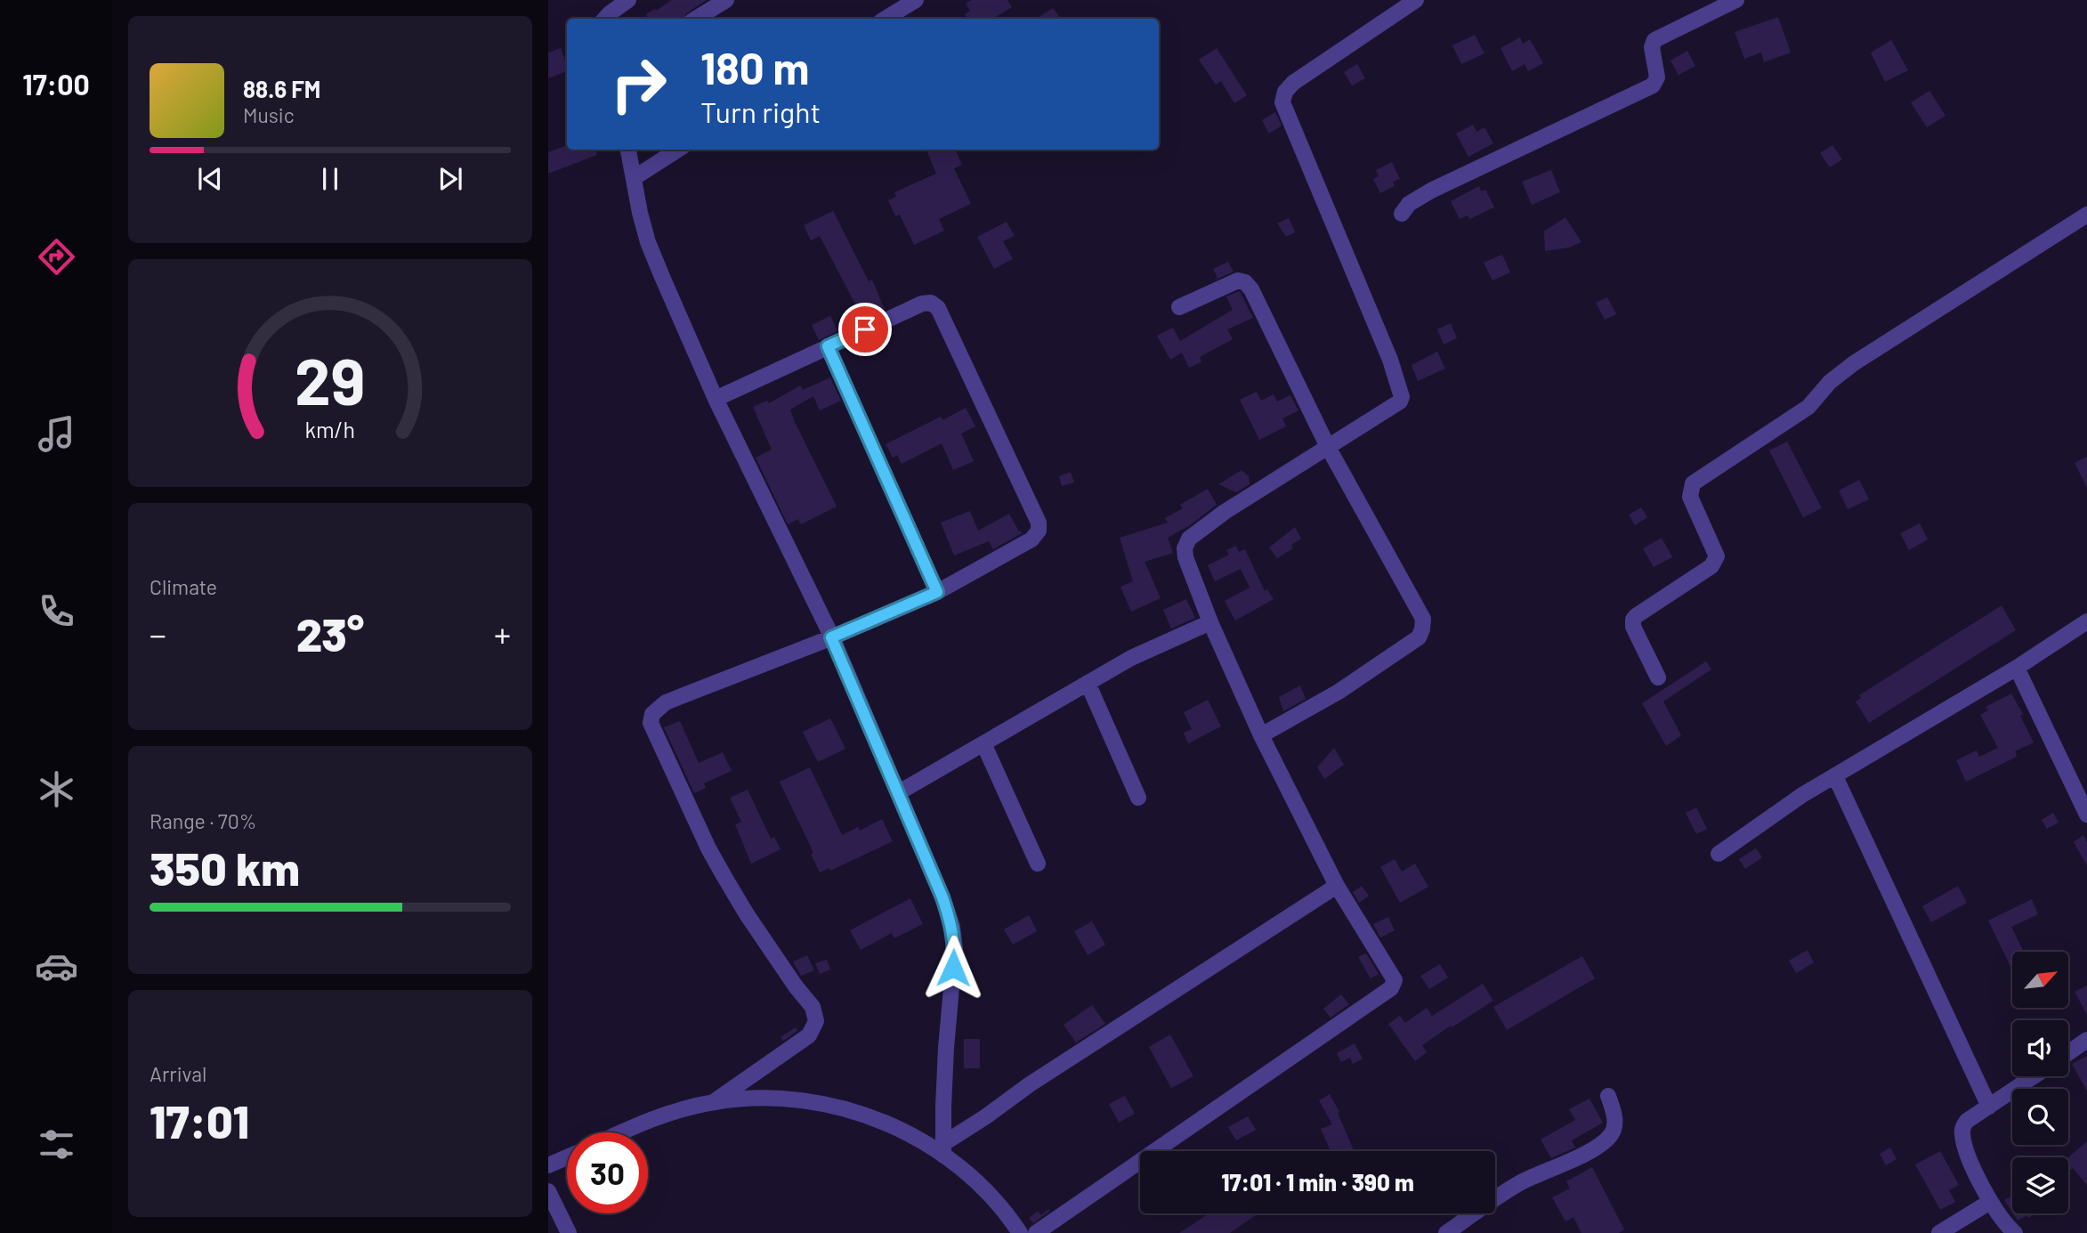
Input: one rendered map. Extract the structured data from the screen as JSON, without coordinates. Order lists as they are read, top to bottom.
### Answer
{
  "north": "top right",
  "page": {
    "tabs": "17:00",
    "turn": ["180 m", "Turn right"],
    "song": ["88.6 FM", "Music"],
    "tile": [
      "Climate",
      ["Range · 70%", "350 km"],
      ["Arrival", "17:01"]
    ],
    "heat": ["−", "23°", "+"],
    "limit": "30",
    "trip": "17:01 · 1 min · 390 m",
    "gauge": ["29", "km/h"]
  }
}
